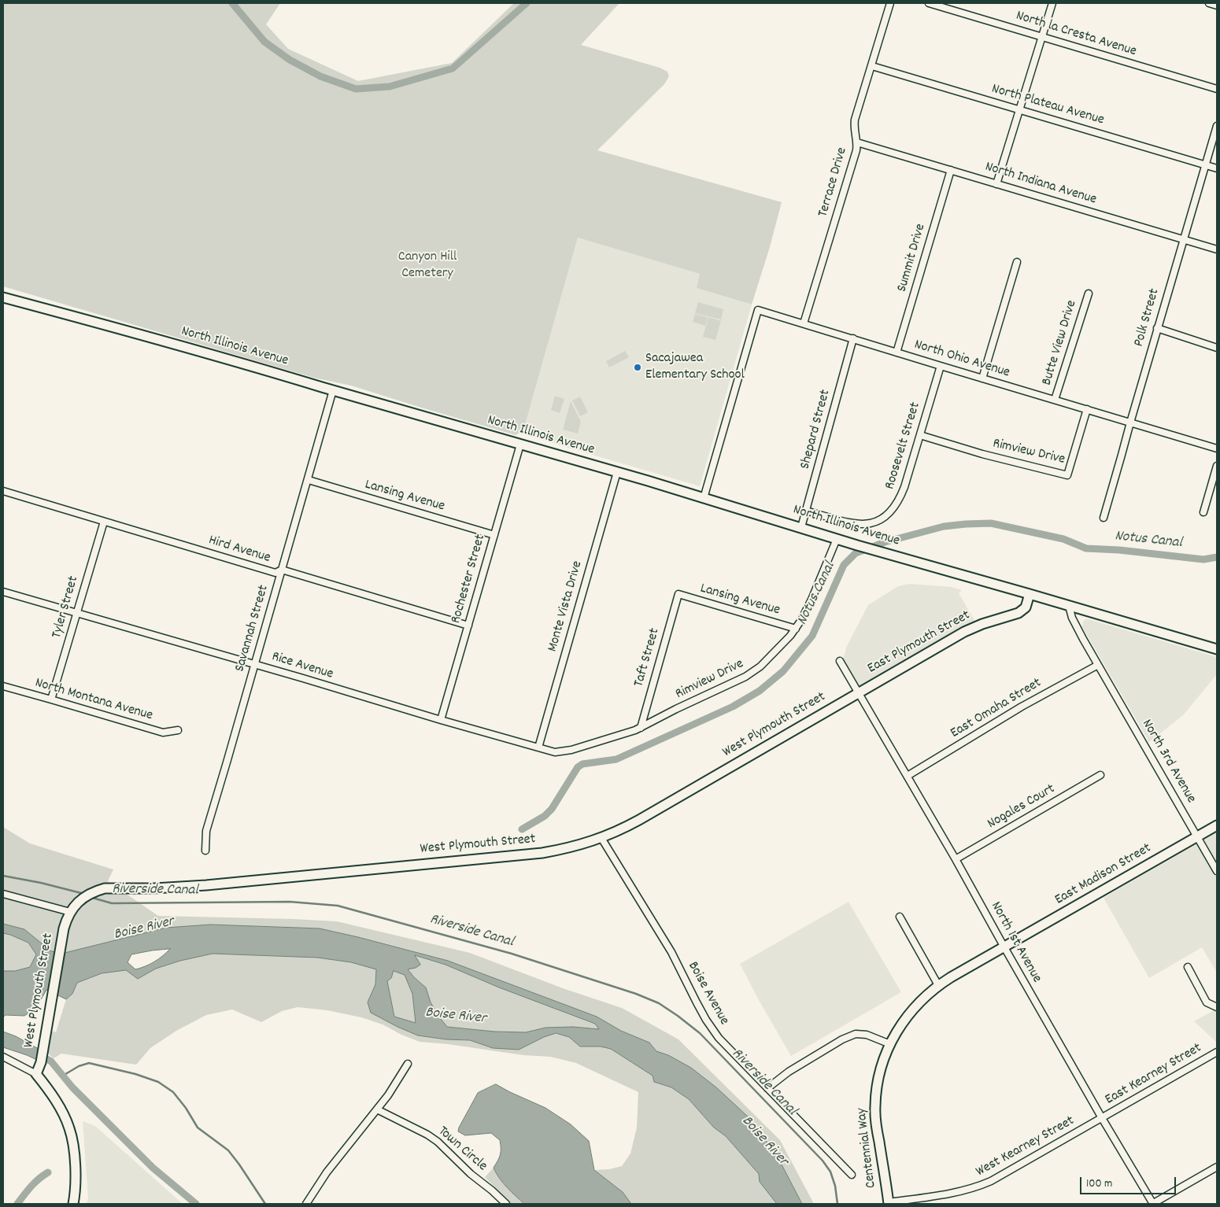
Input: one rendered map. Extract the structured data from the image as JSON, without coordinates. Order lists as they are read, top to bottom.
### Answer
{
  "streets": {
    "street": [
      "North la Cresta Avenue",
      "North Plateau Avenue",
      "Terrace Drive",
      "North Indiana Avenue",
      "Summit Drive",
      "Polk Street",
      "Butte View Drive",
      "North Illinois Avenue",
      "North Ohio Avenue",
      "Shepard Street",
      "Roosevelt Street",
      "Rimview Drive",
      "Lansing Avenue",
      "Hird Avenue",
      "Rochester Street",
      "Monte Vista Drive",
      "Tyler Street",
      "Savannah Street",
      "East Plymouth Street",
      "Taft Street",
      "Rice Avenue",
      "North Montana Avenue",
      "East Omaha Street",
      "West Plymouth Street",
      "North 3rd Avenue",
      "Nogales Court",
      "East Madison Street",
      "North 1st Avenue",
      "Boise Avenue",
      "East Kearney Street",
      "West Kearney Street",
      "Centennial Way",
      "Town Circle"
    ]
  },
  "crossings": [
    ["North Plateau Avenue", "Terrace Drive"],
    ["North Plateau Avenue", "Polk Street"],
    ["Terrace Drive", "North Indiana Avenue"],
    ["Terrace Drive", "North Ohio Avenue"],
    ["North Indiana Avenue", "Summit Drive"],
    ["North Indiana Avenue", "Polk Street"],
    ["Summit Drive", "North Ohio Avenue"],
    ["Polk Street", "North Ohio Avenue"],
    ["Butte View Drive", "North Ohio Avenue"],
    ["North Illinois Avenue", "North Ohio Avenue"],
    ["North Illinois Avenue", "Shepard Street"],
    ["North Illinois Avenue", "Rimview Drive"],
    ["North Illinois Avenue", "Rochester Street"],
    ["North Illinois Avenue", "Monte Vista Drive"],
    ["North Illinois Avenue", "Savannah Street"],
    ["North Illinois Avenue", "East Plymouth Street"],
    ["North Ohio Avenue", "Shepard Street"],
    ["North Ohio Avenue", "Roosevelt Street"],
    ["North Ohio Avenue", "Rimview Drive"],
    ["Shepard Street", "Roosevelt Street"],
    ["Roosevelt Street", "Rimview Drive"],
    ["Rimview Drive", "Lansing Avenue"],
    ["Rimview Drive", "Taft Street"],
    ["Rimview Drive", "Rice Avenue"],
    ["Lansing Avenue", "Rochester Street"],
    ["Lansing Avenue", "Savannah Street"],
    ["Lansing Avenue", "Taft Street"],
    ["Hird Avenue", "Rochester Street"],
    ["Hird Avenue", "Tyler Street"],
    ["Hird Avenue", "Savannah Street"],
    ["Rochester Street", "Rice Avenue"],
    ["Monte Vista Drive", "Rice Avenue"],
    ["Tyler Street", "Rice Avenue"],
    ["Tyler Street", "North Montana Avenue"],
    ["Savannah Street", "Rice Avenue"],
    ["East Plymouth Street", "West Plymouth Street"],
    ["East Plymouth Street", "North 1st Avenue"],
    ["East Omaha Street", "North 3rd Avenue"],
    ["East Omaha Street", "North 1st Avenue"],
    ["West Plymouth Street", "North 1st Avenue"],
    ["West Plymouth Street", "Boise Avenue"],
    ["North 3rd Avenue", "East Madison Street"],
    ["Nogales Court", "North 1st Avenue"],
    ["East Madison Street", "North 1st Avenue"],
    ["East Madison Street", "Centennial Way"],
    ["North 1st Avenue", "East Kearney Street"],
    ["North 1st Avenue", "West Kearney Street"],
    ["East Kearney Street", "West Kearney Street"],
    ["West Kearney Street", "Centennial Way"]
  ],
  "water": ["Notus Canal", "Riverside Canal", "Boise River"],
  "parks": ["Canyon Hill Cemetery"],
  "places": ["Sacajawea Elementary School"],
  "scale_bar": "100 m"
}
